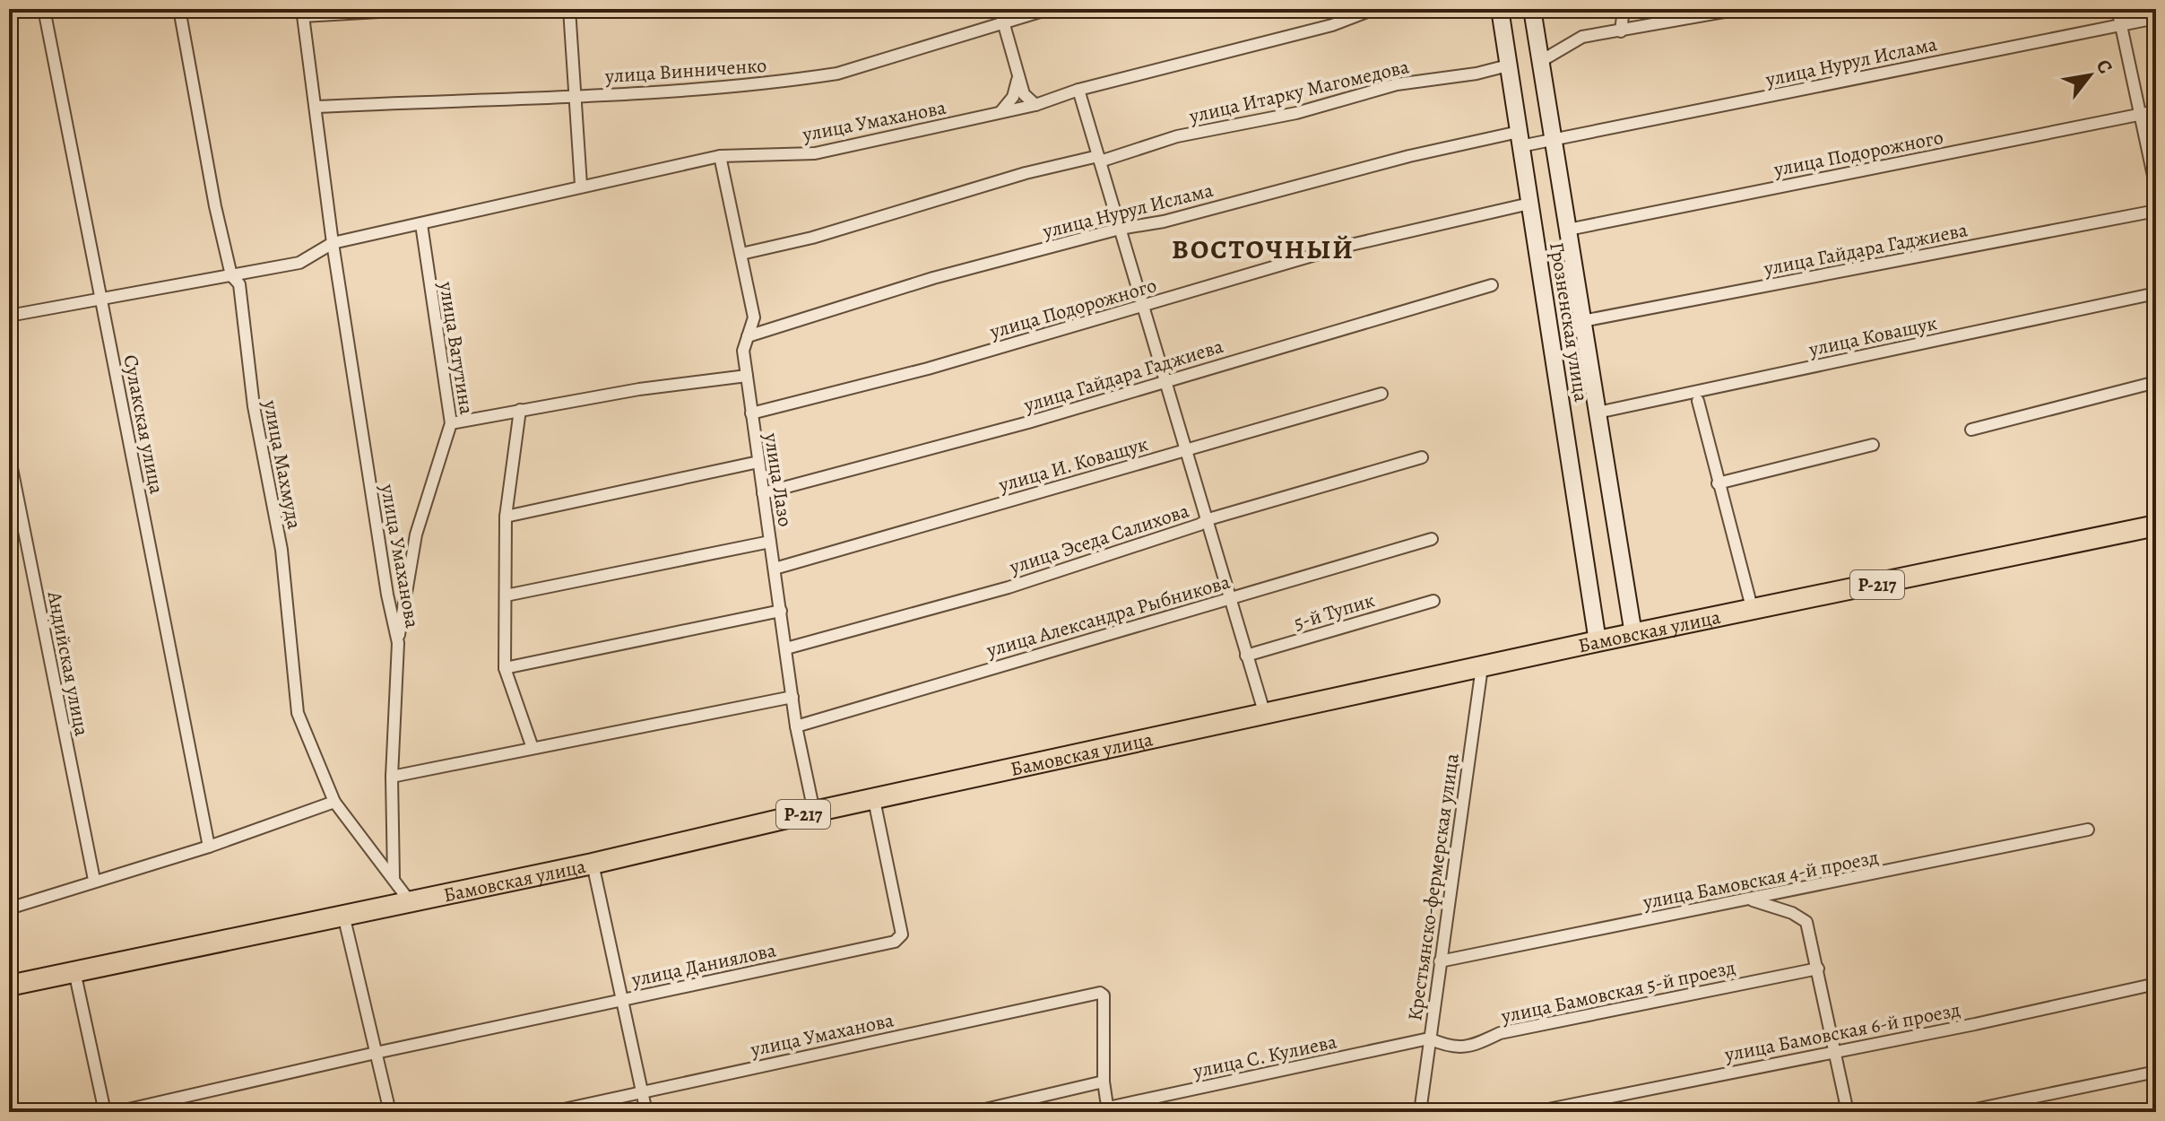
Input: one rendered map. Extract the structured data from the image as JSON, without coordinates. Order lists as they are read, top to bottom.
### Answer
{
  "streets": {
    "highway": ["Р-217", "Бамовская улица"],
    "street": [
      "улица Нурул Ислама",
      "улица Винниченко",
      "улица Итарку Магомедова",
      "улица Умаханова",
      "улица Подорожного",
      "улица Гайдара Гаджиева",
      "Грозненская улица",
      "улица Коващук",
      "улица Ватутина",
      "Сулакская улица",
      "улица И. Коващук",
      "улица Махмуда",
      "улица Лазо",
      "улица Эседа Салихова",
      "5-й Тупик",
      "улица Александра Рыбникова",
      "Андийская улица",
      "улица Бамовская 4-й проезд",
      "Крестьянско-фермерская улица",
      "улица Даниялова",
      "улица Бамовская 5-й проезд",
      "улица Бамовская 6-й проезд",
      "улица С. Кулиева"
    ]
  },
  "crossings": [
    ["улица Нурул Ислама", "Грозненская улица"],
    ["улица Нурул Ислама", "улица Лазо"],
    ["улица Винниченко", "улица Умаханова"],
    ["улица Итарку Магомедова", "Грозненская улица"],
    ["улица Итарку Магомедова", "улица Лазо"],
    ["улица Умаханова", "улица Ватутина"],
    ["улица Умаханова", "Сулакская улица"],
    ["улица Умаханова", "улица Махмуда"],
    ["улица Умаханова", "улица Лазо"],
    ["улица Подорожного", "Грозненская улица"],
    ["улица Подорожного", "улица Лазо"],
    ["улица Гайдара Гаджиева", "Грозненская улица"],
    ["улица Гайдара Гаджиева", "улица Лазо"],
    ["Грозненская улица", "улица Коващук"],
    ["Грозненская улица", "Бамовская улица"],
    ["улица И. Коващук", "улица Лазо"],
    ["улица Махмуда", "Бамовская улица"],
    ["улица Лазо", "улица Эседа Салихова"],
    ["улица Лазо", "улица Александра Рыбникова"],
    ["улица Лазо", "Бамовская улица"],
    ["Бамовская улица", "Крестьянско-фермерская улица"],
    ["Бамовская улица", "улица Даниялова"],
    ["улица Бамовская 4-й проезд", "Крестьянско-фермерская улица"],
    ["Крестьянско-фермерская улица", "улица Бамовская 5-й проезд"],
    ["Крестьянско-фермерская улица", "улица С. Кулиева"],
    ["улица Бамовская 5-й проезд", "улица С. Кулиева"]
  ],
  "districts": ["ВОСТОЧНЫЙ"],
  "north": "top right"
}
